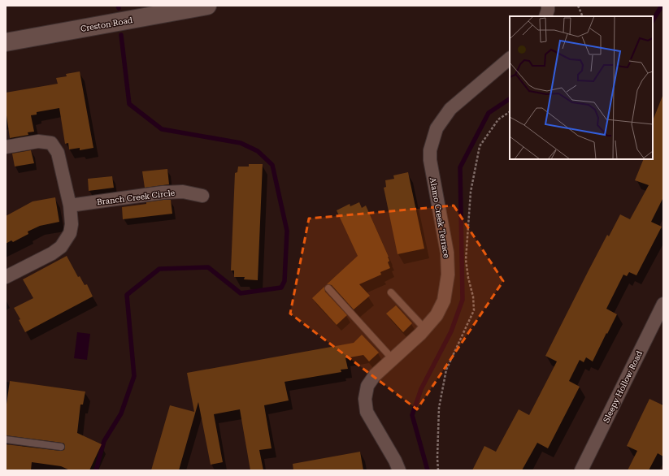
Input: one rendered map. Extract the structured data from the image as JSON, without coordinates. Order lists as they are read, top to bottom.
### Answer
{
  "streets": {
    "main road": ["Creston Road"],
    "street": ["Branch Creek Circle", "Alamo Creek Terrace", "Sleepy Hollow Road"]
  }
}
